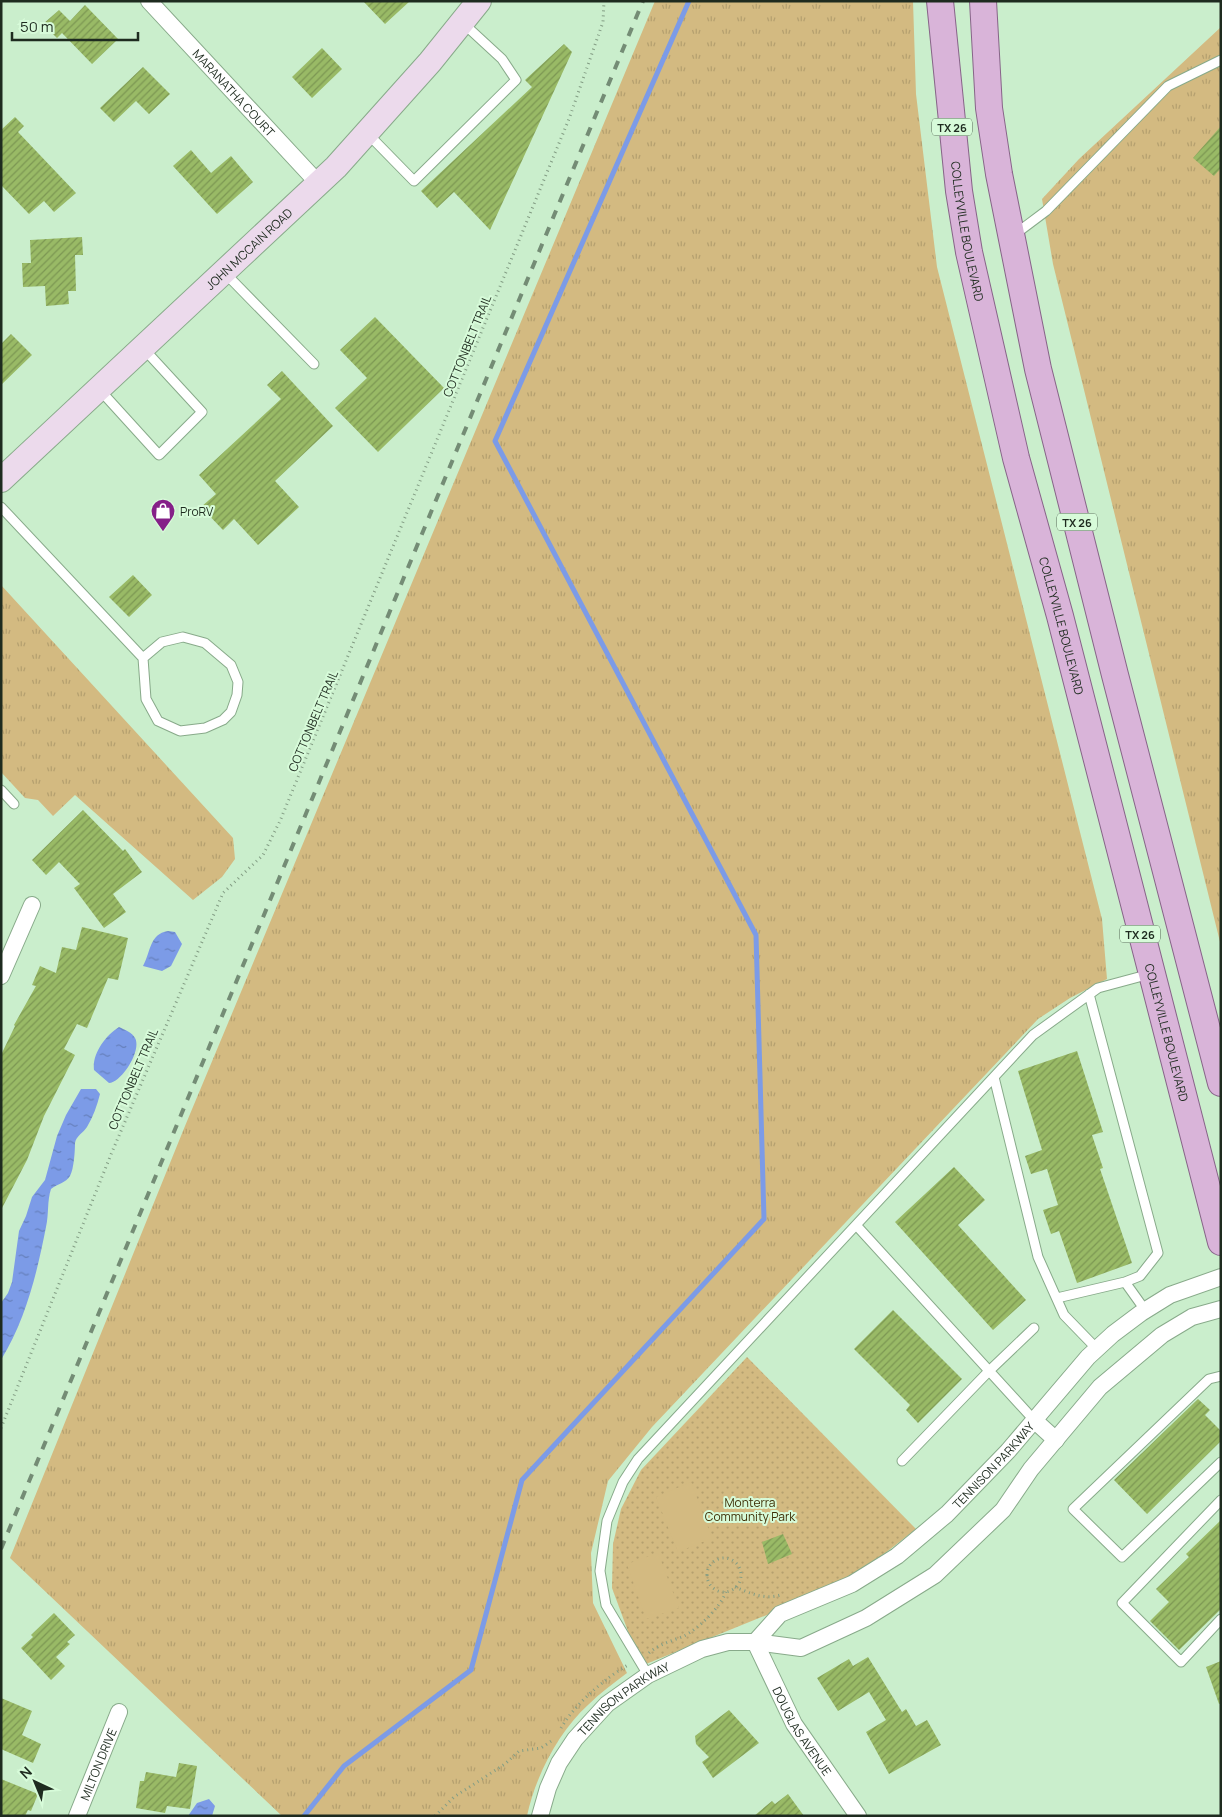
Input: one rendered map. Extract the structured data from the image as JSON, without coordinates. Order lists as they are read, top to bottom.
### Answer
{
  "streets": {
    "main road": ["TX 26", "COLLEYVILLE BOULEVARD", "JOHN MCCAIN ROAD"],
    "street": [
      "MARANATHA COURT",
      "TENNISON PARKWAY",
      "DOUGLAS AVENUE",
      "MILTON DRIVE"
    ],
    "path": ["COTTONBELT TRAIL"]
  },
  "crossings": [
    ["MARANATHA COURT", "JOHN MCCAIN ROAD"],
    ["TENNISON PARKWAY", "DOUGLAS AVENUE"]
  ],
  "parks": ["Monterra Community Park"],
  "places": {
    "shop": ["ProRV"]
  },
  "scale_bar": "50 m",
  "north": "top left"
}
